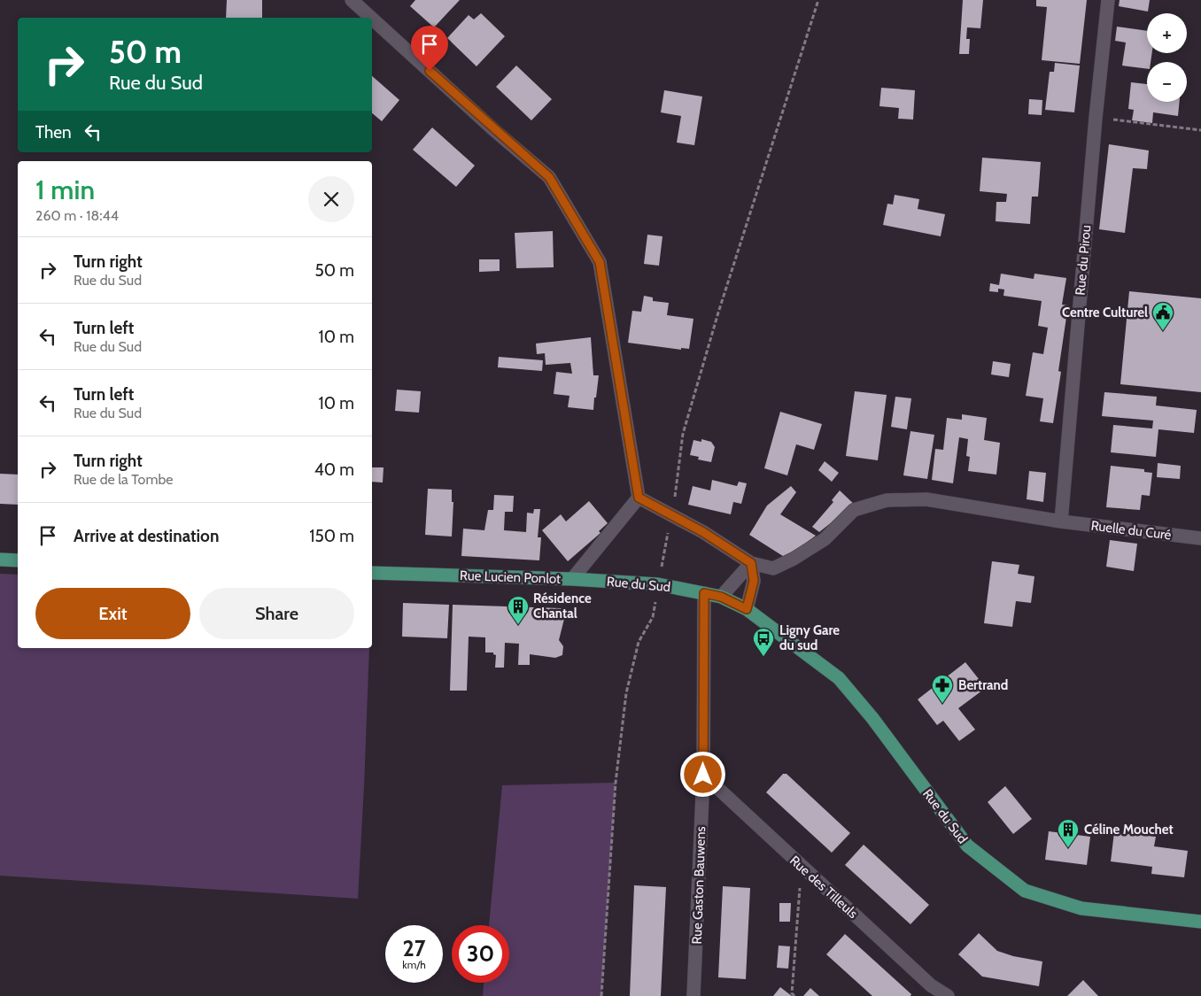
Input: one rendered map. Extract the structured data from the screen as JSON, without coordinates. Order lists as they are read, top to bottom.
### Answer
{
  "streets": {
    "main road": ["Rue Lucien Ponlot", "Rue du Sud"],
    "street": [
      "Rue du Pirou",
      "Ruelle du Curé",
      "Rue Gaston Bauwens",
      "Rue des Tilleuls"
    ]
  },
  "crossings": [
    ["Rue du Pirou", "Ruelle du Curé"],
    ["Rue Lucien Ponlot", "Rue du Sud"],
    ["Rue Gaston Bauwens", "Rue des Tilleuls"]
  ],
  "places": {
    "public building": ["Centre Culturel"],
    "building": ["Résidence Chantal", "Céline Mouchet"],
    "bus stop": ["Ligny Gare du sud"],
    "pharmacy": ["Bertrand"]
  },
  "page": {
    "map_buttons": ["+", "−"],
    "turn": ["50 m", "Rue du Sud"],
    "then": "Then",
    "heading": ["1 min", "260 m · 18:44"],
    "list": [
      {
        "name": "Turn right",
        "note": "Rue du Sud",
        "value": "50 m"
      },
      {
        "name": "Turn left",
        "note": "Rue du Sud",
        "value": "10 m"
      },
      {
        "name": "Turn left",
        "note": "Rue du Sud",
        "value": "10 m"
      },
      {
        "name": "Turn right",
        "note": "Rue de la Tombe",
        "value": "40 m"
      },
      {
        "name": "Arrive at destination",
        "value": "150 m"
      }
    ],
    "buttons": ["Exit", "Share"],
    "speed": "27 km/h",
    "limit": "30"
  }
}
